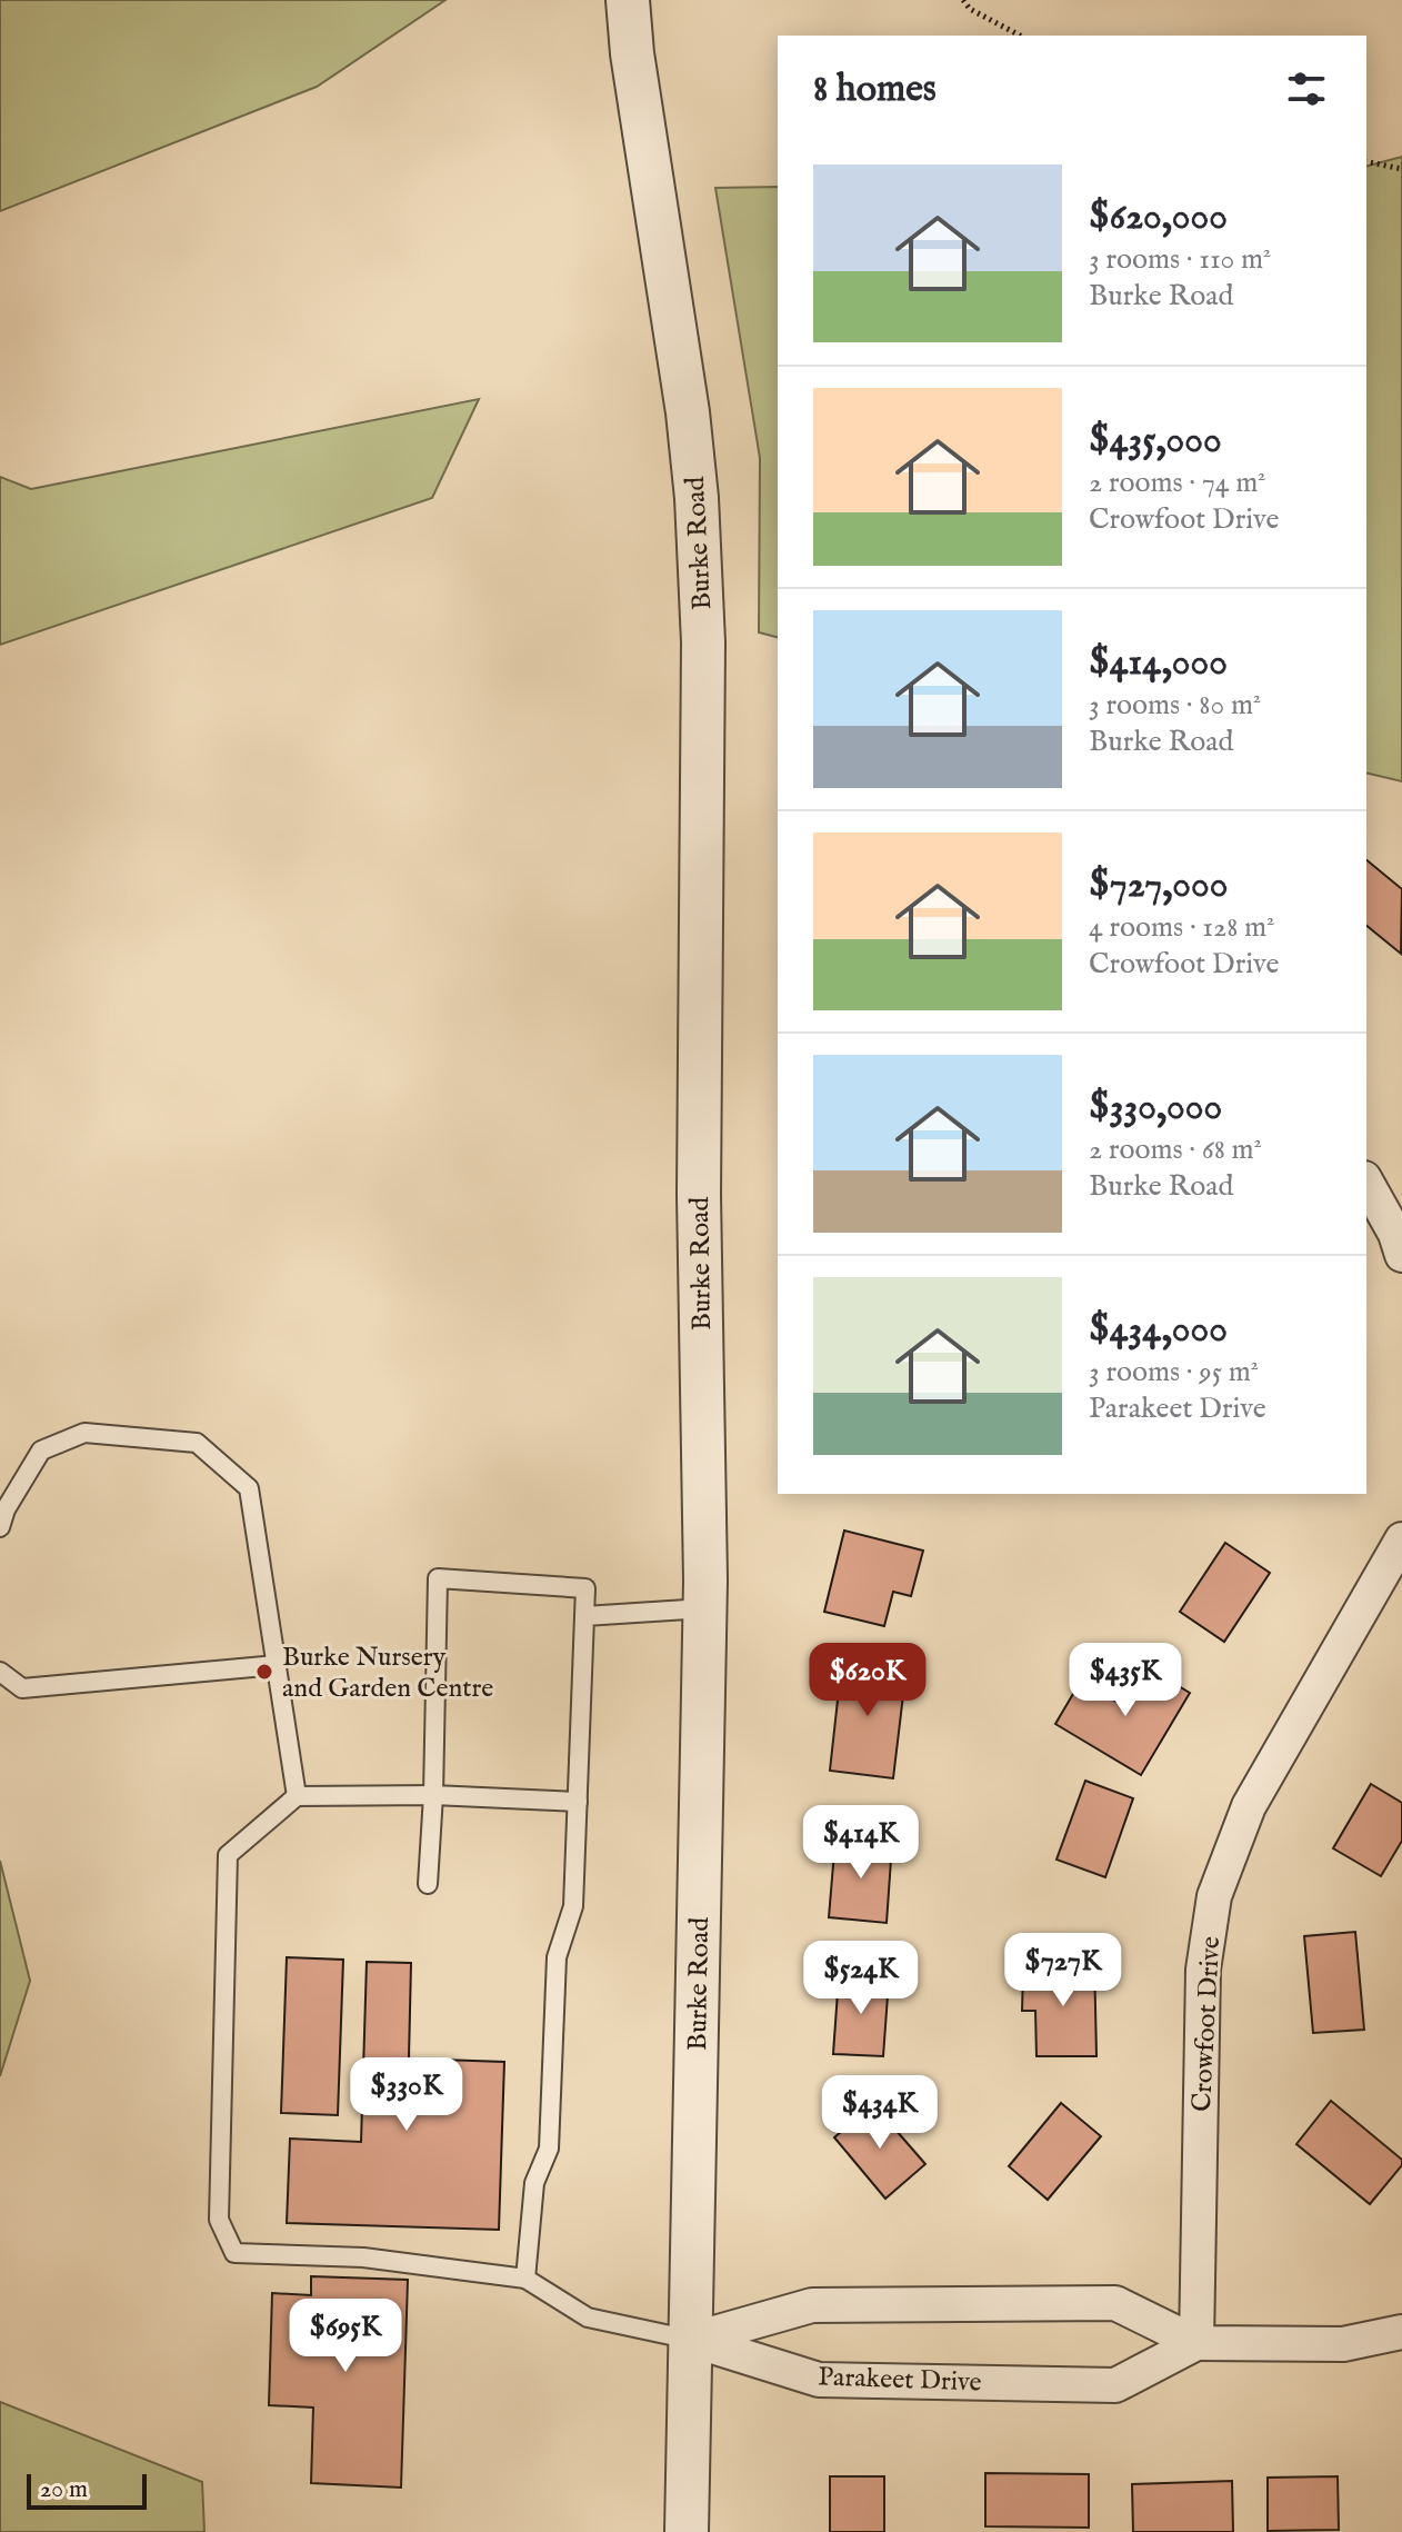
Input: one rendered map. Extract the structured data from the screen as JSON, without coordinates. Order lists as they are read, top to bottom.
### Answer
{
  "streets": {
    "street": ["Burke Road", "Crowfoot Drive", "Parakeet Drive"]
  },
  "crossings": [
    ["Burke Road", "Parakeet Drive"],
    ["Crowfoot Drive", "Parakeet Drive"]
  ],
  "places": ["Burke Nursery and Garden Centre"],
  "scale_bar": "20 m",
  "page": {
    "heading": "8 homes",
    "list": [
      {
        "name": "$620,000",
        "note": "3 rooms · 110 m² · Burke Road"
      },
      {
        "name": "$435,000",
        "note": "2 rooms · 74 m² · Crowfoot Drive"
      },
      {
        "name": "$414,000",
        "note": "3 rooms · 80 m² · Burke Road"
      },
      {
        "name": "$727,000",
        "note": "4 rooms · 128 m² · Crowfoot Drive"
      },
      {
        "name": "$330,000",
        "note": "2 rooms · 68 m² · Burke Road"
      },
      {
        "name": "$434,000",
        "note": "3 rooms · 95 m² · Parakeet Drive"
      }
    ],
    "price": [
      "$620K",
      "$435K",
      "$414K",
      "$727K",
      "$524K",
      "$330K",
      "$434K",
      "$695K"
    ],
    "scale": "20 m"
  }
}
